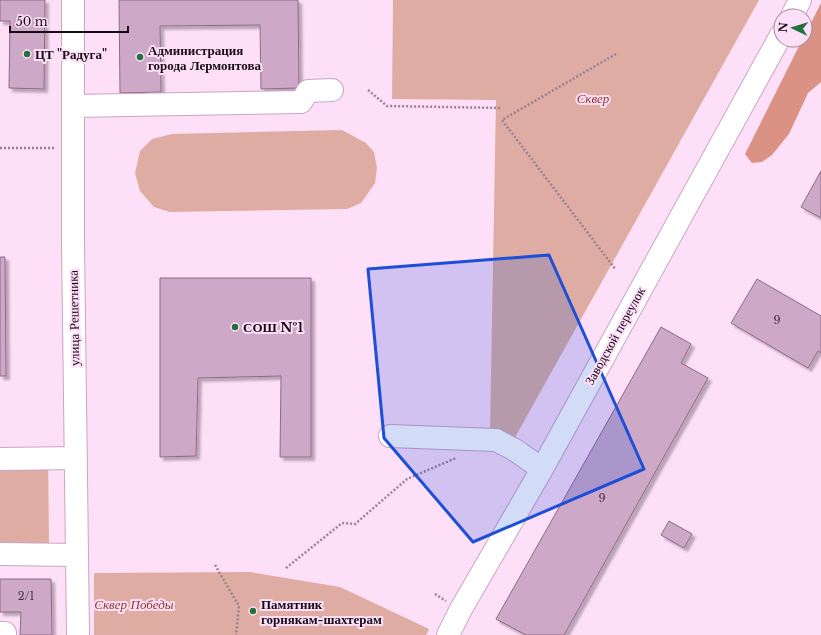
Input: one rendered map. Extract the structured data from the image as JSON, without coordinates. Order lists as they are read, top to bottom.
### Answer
{
  "streets": {
    "street": ["улица Решетника", "Заводской переулок"]
  },
  "parks": ["Сквер", "Сквер Победы"],
  "places": [
    "ЦТ \"Радуга\"",
    "Администрация города Лермонтова",
    "СОШ №1",
    "Памятник горнякам-шахтерам"
  ],
  "house_numbers": ["9", "9", "2/1"],
  "scale_bar": "50 m",
  "north": "left"
}
